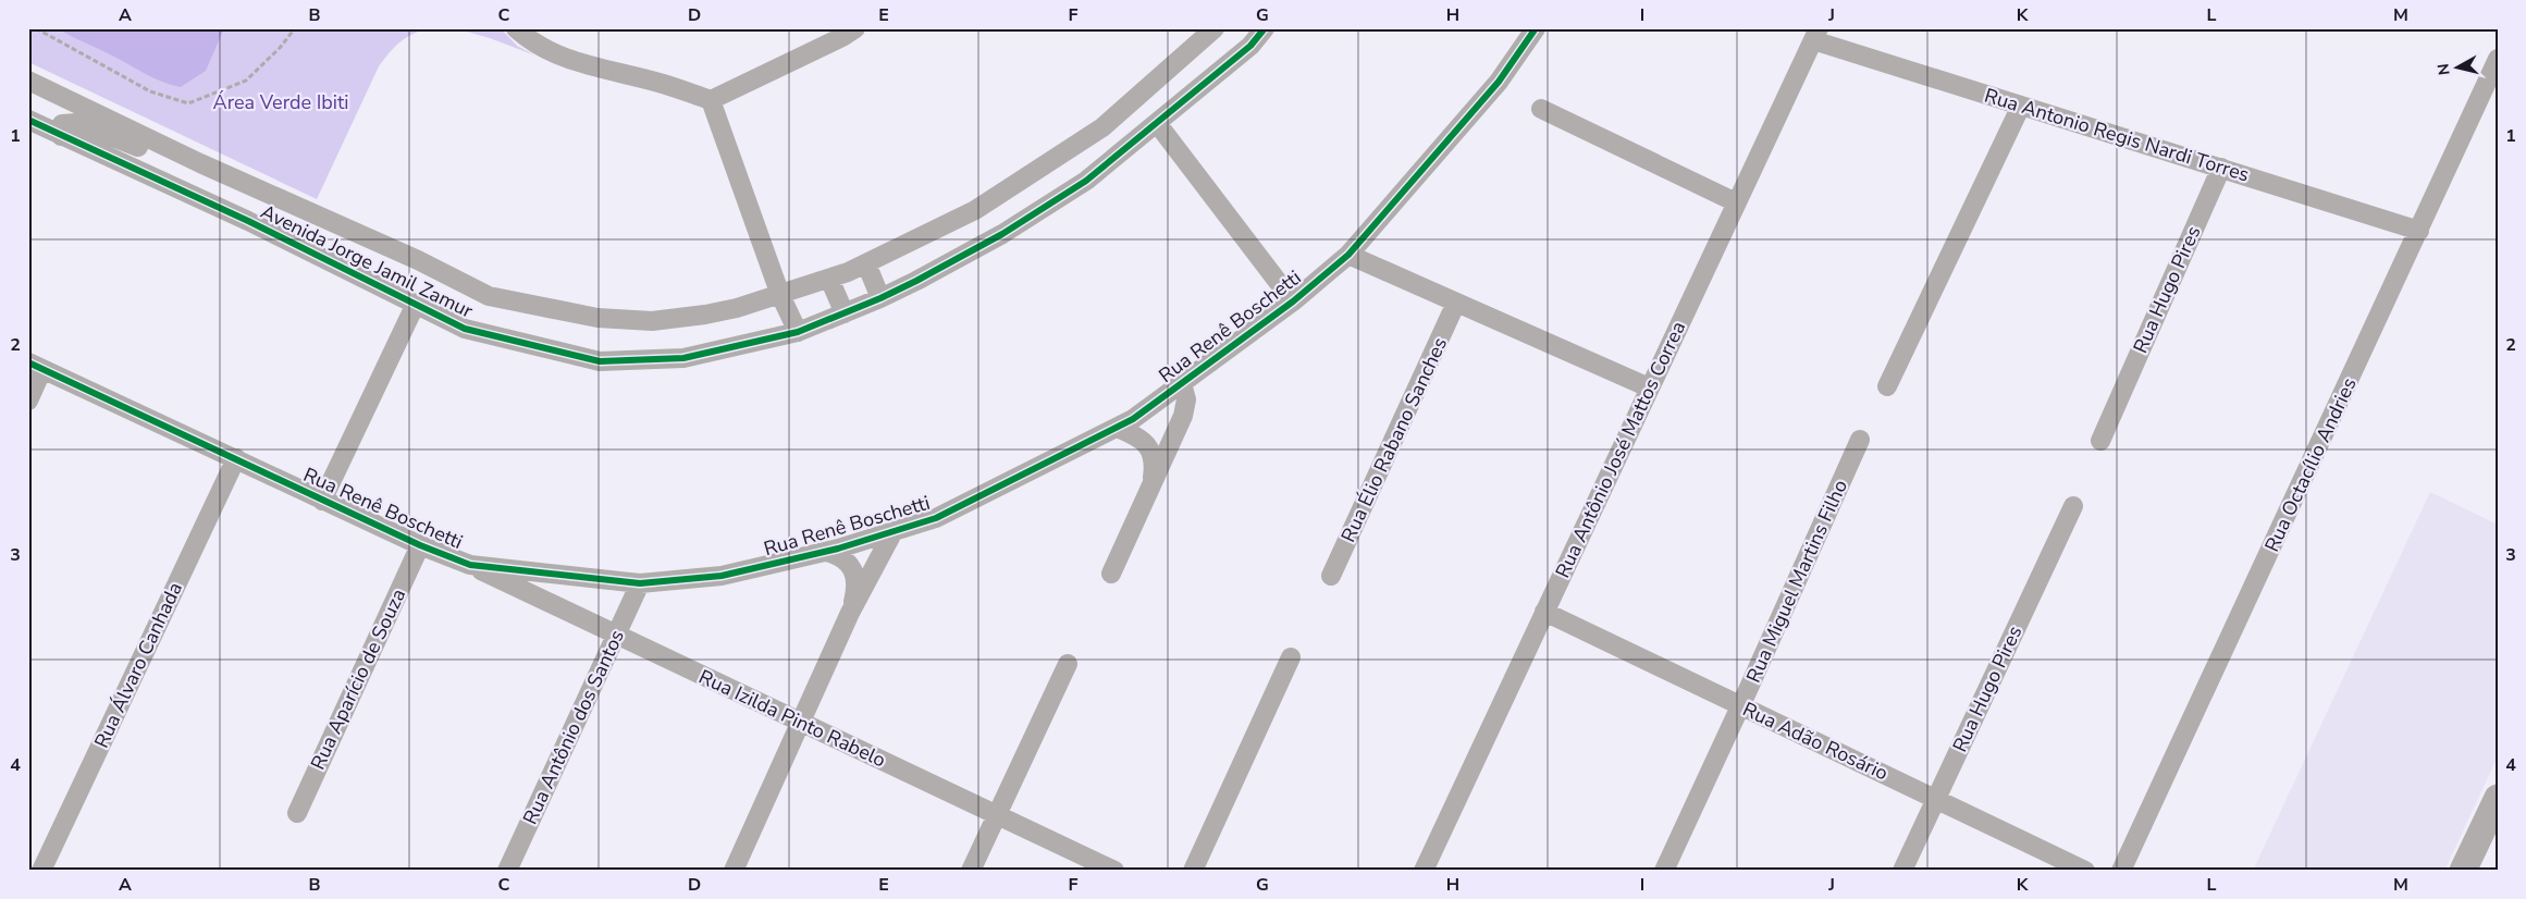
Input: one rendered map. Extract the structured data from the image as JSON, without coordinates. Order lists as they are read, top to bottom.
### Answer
{
  "streets": {
    "street": [
      "Rua Antonio Regis Nardi Torres",
      "Avenida Jorge Jamil Zamur",
      "Rua Hugo Pires",
      "Rua Renê Boschetti",
      "Rua Élio Rabano Sanches",
      "Rua Antônio José Mattos Correa",
      "Rua Octacílio Andries",
      "Rua Miguel Martins Filho",
      "Rua Álvaro Canhada",
      "Rua Aparício de Souza",
      "Rua Izilda Pinto Rabelo",
      "Rua Antônio dos Santos",
      "Rua Adão Rosário"
    ]
  },
  "crossings": [
    ["Rua Antonio Regis Nardi Torres", "Rua Hugo Pires"],
    ["Rua Antonio Regis Nardi Torres", "Rua Antônio José Mattos Correa"],
    ["Rua Antonio Regis Nardi Torres", "Rua Octacílio Andries"],
    ["Rua Hugo Pires", "Rua Adão Rosário"],
    ["Rua Renê Boschetti", "Rua Álvaro Canhada"],
    ["Rua Renê Boschetti", "Rua Aparício de Souza"],
    ["Rua Renê Boschetti", "Rua Izilda Pinto Rabelo"],
    ["Rua Renê Boschetti", "Rua Antônio dos Santos"],
    ["Rua Antônio José Mattos Correa", "Rua Adão Rosário"],
    ["Rua Miguel Martins Filho", "Rua Adão Rosário"],
    ["Rua Izilda Pinto Rabelo", "Rua Antônio dos Santos"]
  ],
  "parks": ["Área Verde Ibiti"],
  "north": "left",
  "grid": {
    "columns": [
      "A",
      "B",
      "C",
      "D",
      "E",
      "F",
      "G",
      "H",
      "I",
      "J",
      "K",
      "L",
      "M"
    ],
    "rows": [
      "1",
      "2",
      "3",
      "4"
    ]
  }
}
